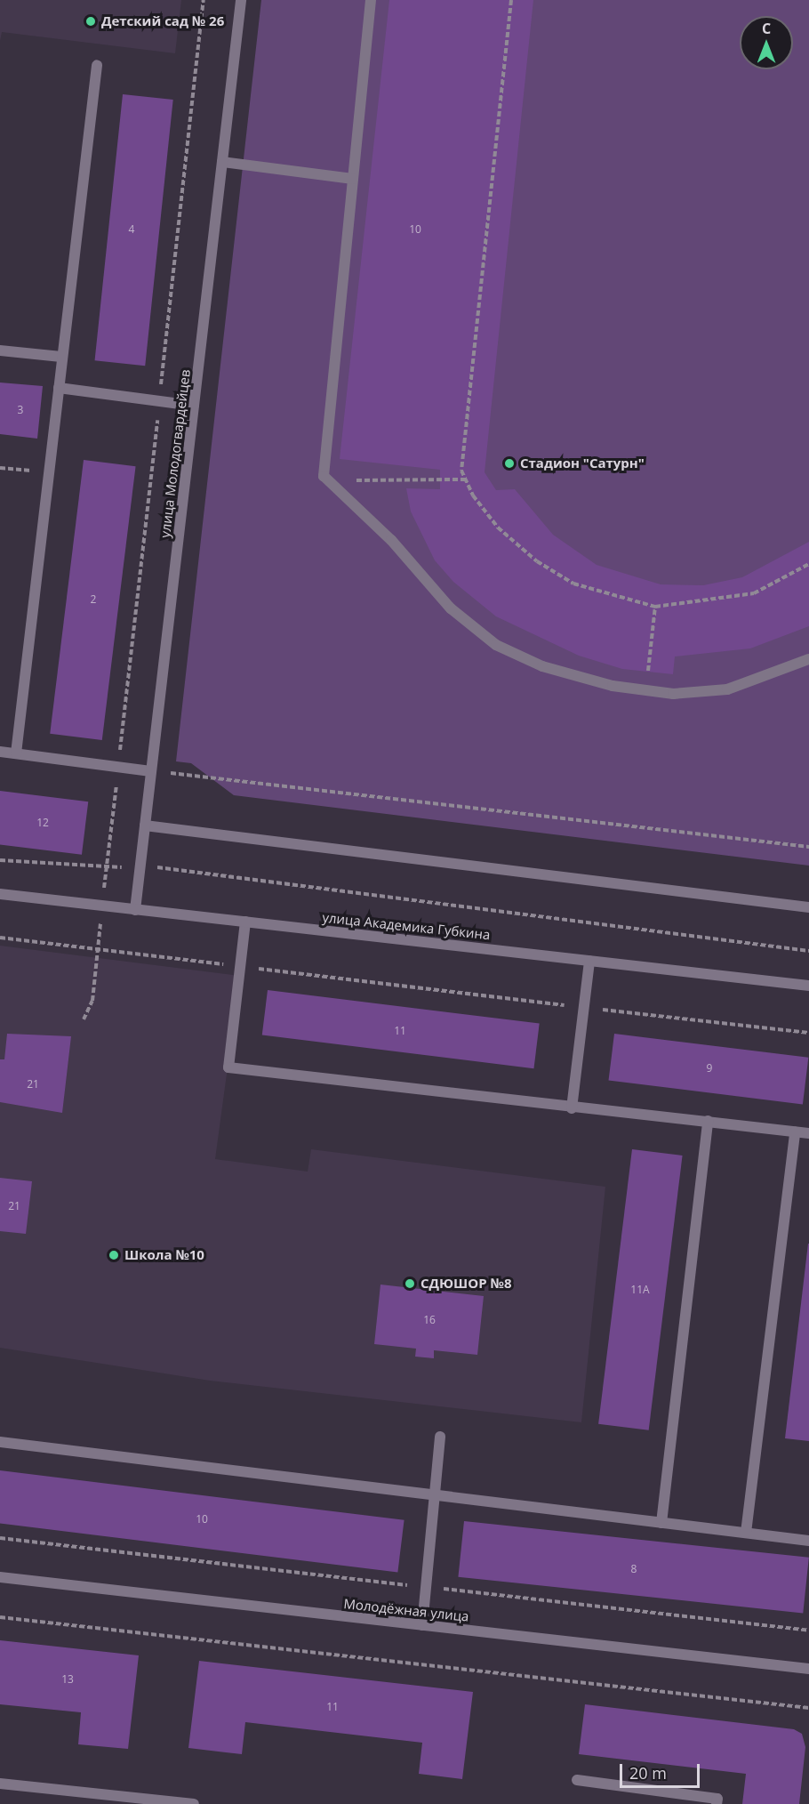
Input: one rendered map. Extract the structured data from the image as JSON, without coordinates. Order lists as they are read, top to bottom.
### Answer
{
  "streets": {
    "street": ["улица Молодогвардейцев", "улица Академика Губкина", "Молодёжная улица"]
  },
  "crossings": [
    ["улица Молодогвардейцев", "улица Академика Губкина"]
  ],
  "places": [
    "Детский сад № 26",
    "Стадион \"Сатурн\"",
    "Школа №10",
    "СДЮШОР №8"
  ],
  "house_numbers": [
    "4",
    "10",
    "3",
    "2",
    "12",
    "11",
    "9",
    "21",
    "21",
    "11А",
    "16",
    "10",
    "8",
    "13",
    "11"
  ],
  "scale_bar": "20 m",
  "north": "top"
}
